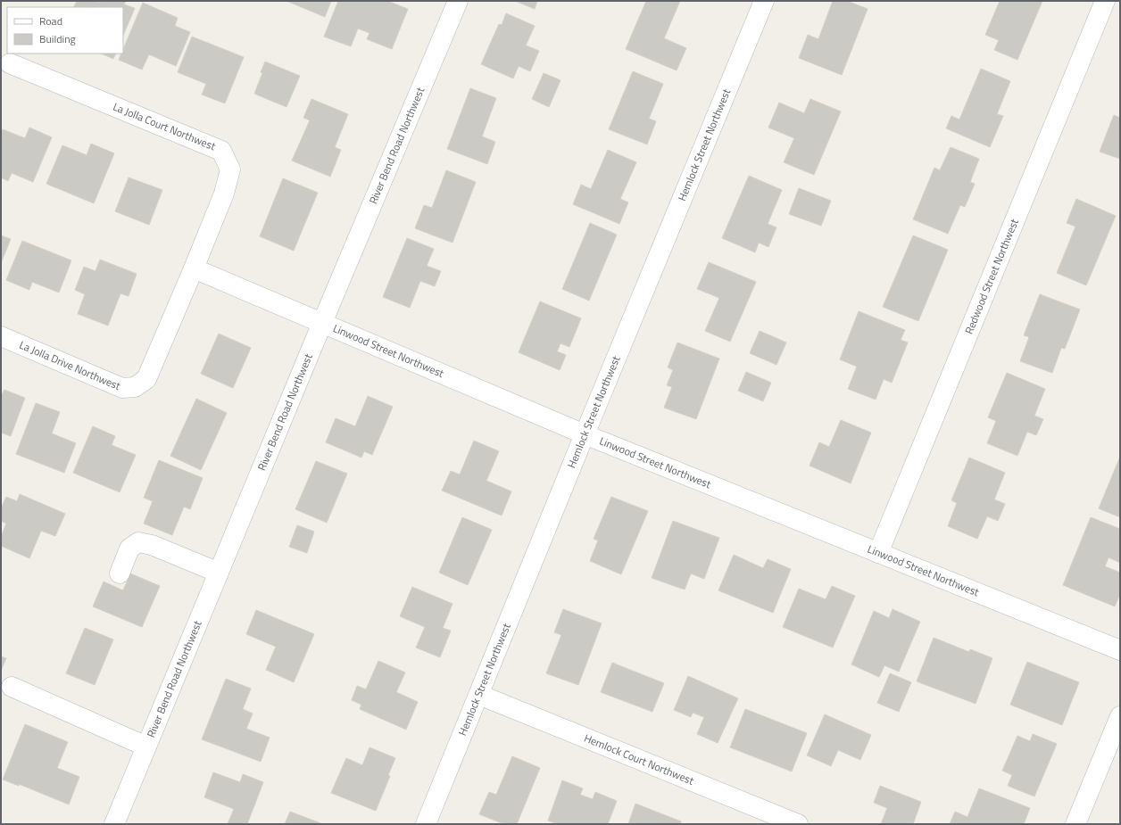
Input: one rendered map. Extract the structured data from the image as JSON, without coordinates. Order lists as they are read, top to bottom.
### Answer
{
  "streets": {
    "street": [
      "La Jolla Court Northwest",
      "River Bend Road Northwest",
      "Hemlock Street Northwest",
      "Redwood Street Northwest",
      "Linwood Street Northwest",
      "La Jolla Drive Northwest",
      "Hemlock Court Northwest"
    ]
  },
  "crossings": [
    ["La Jolla Court Northwest", "Linwood Street Northwest"],
    ["La Jolla Court Northwest", "La Jolla Drive Northwest"],
    ["River Bend Road Northwest", "Linwood Street Northwest"],
    ["Hemlock Street Northwest", "Linwood Street Northwest"],
    ["Hemlock Street Northwest", "Hemlock Court Northwest"],
    ["Redwood Street Northwest", "Linwood Street Northwest"],
    ["Linwood Street Northwest", "La Jolla Drive Northwest"]
  ],
  "legend": ["Road", "Building"]
}
